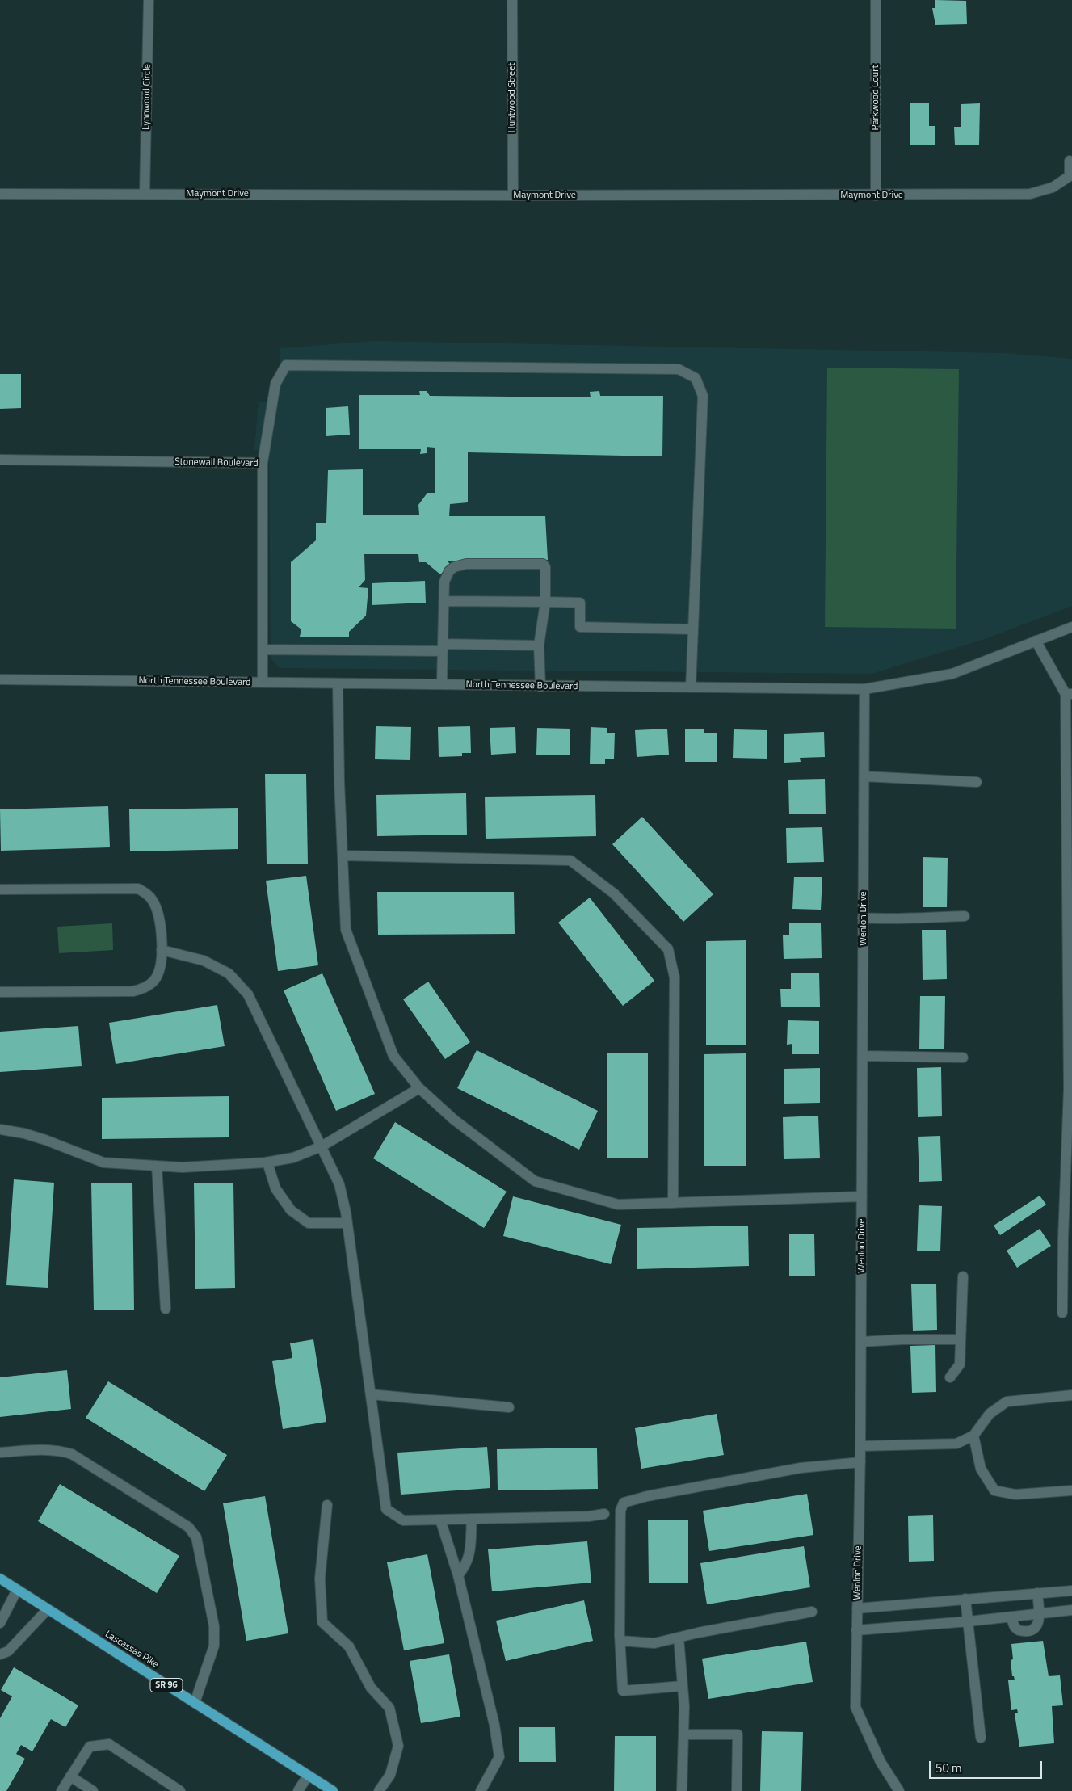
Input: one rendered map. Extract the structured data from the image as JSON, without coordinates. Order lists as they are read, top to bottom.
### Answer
{
  "streets": {
    "main road": ["Lascassas Pike", "SR 96"],
    "street": [
      "Lynnwood Circle",
      "Huntwood Street",
      "Parkwood Court",
      "Maymont Drive",
      "Stonewall Boulevard",
      "North Tennessee Boulevard",
      "Wenlon Drive"
    ]
  },
  "crossings": [
    ["Lynnwood Circle", "Maymont Drive"],
    ["Huntwood Street", "Maymont Drive"],
    ["Parkwood Court", "Maymont Drive"],
    ["Stonewall Boulevard", "North Tennessee Boulevard"],
    ["North Tennessee Boulevard", "Wenlon Drive"]
  ],
  "scale_bar": "50 m"
}
